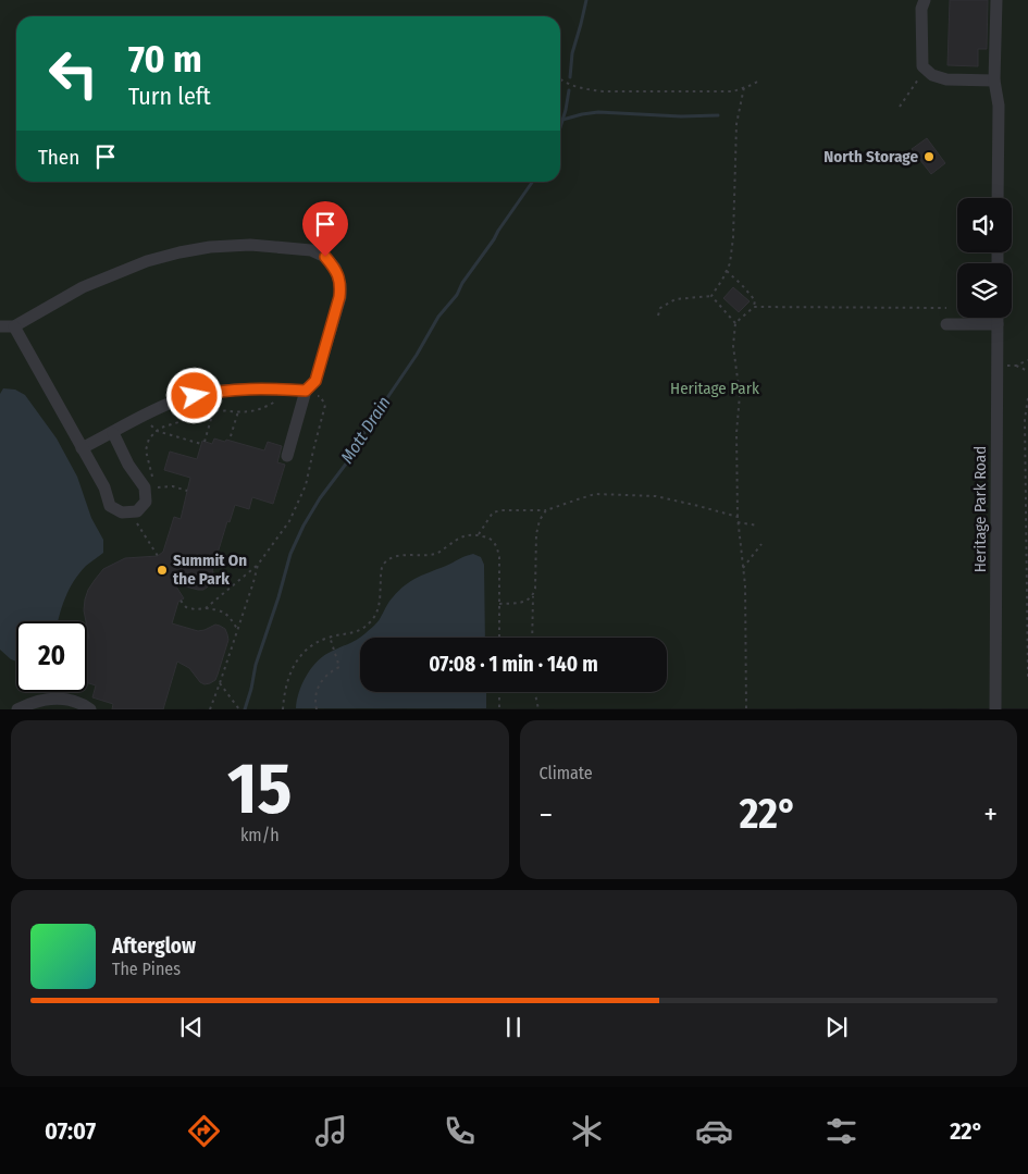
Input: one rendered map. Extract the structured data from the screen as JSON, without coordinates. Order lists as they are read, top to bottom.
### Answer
{
  "streets": {
    "street": ["Heritage Park Road"]
  },
  "water": ["Mott Drain"],
  "parks": ["Heritage Park"],
  "places": ["North Storage", "Summit On the Park"],
  "page": {
    "turn": ["70 m", "Turn left"],
    "then": "Then",
    "limit": "20",
    "trip": "07:08 · 1 min · 140 m",
    "tile": [
      ["15", "km/h"],
      "Climate"
    ],
    "heat": ["−", "22°", "+"],
    "song": ["Afterglow", "The Pines"],
    "tabs": ["07:07", "22°"]
  }
}
